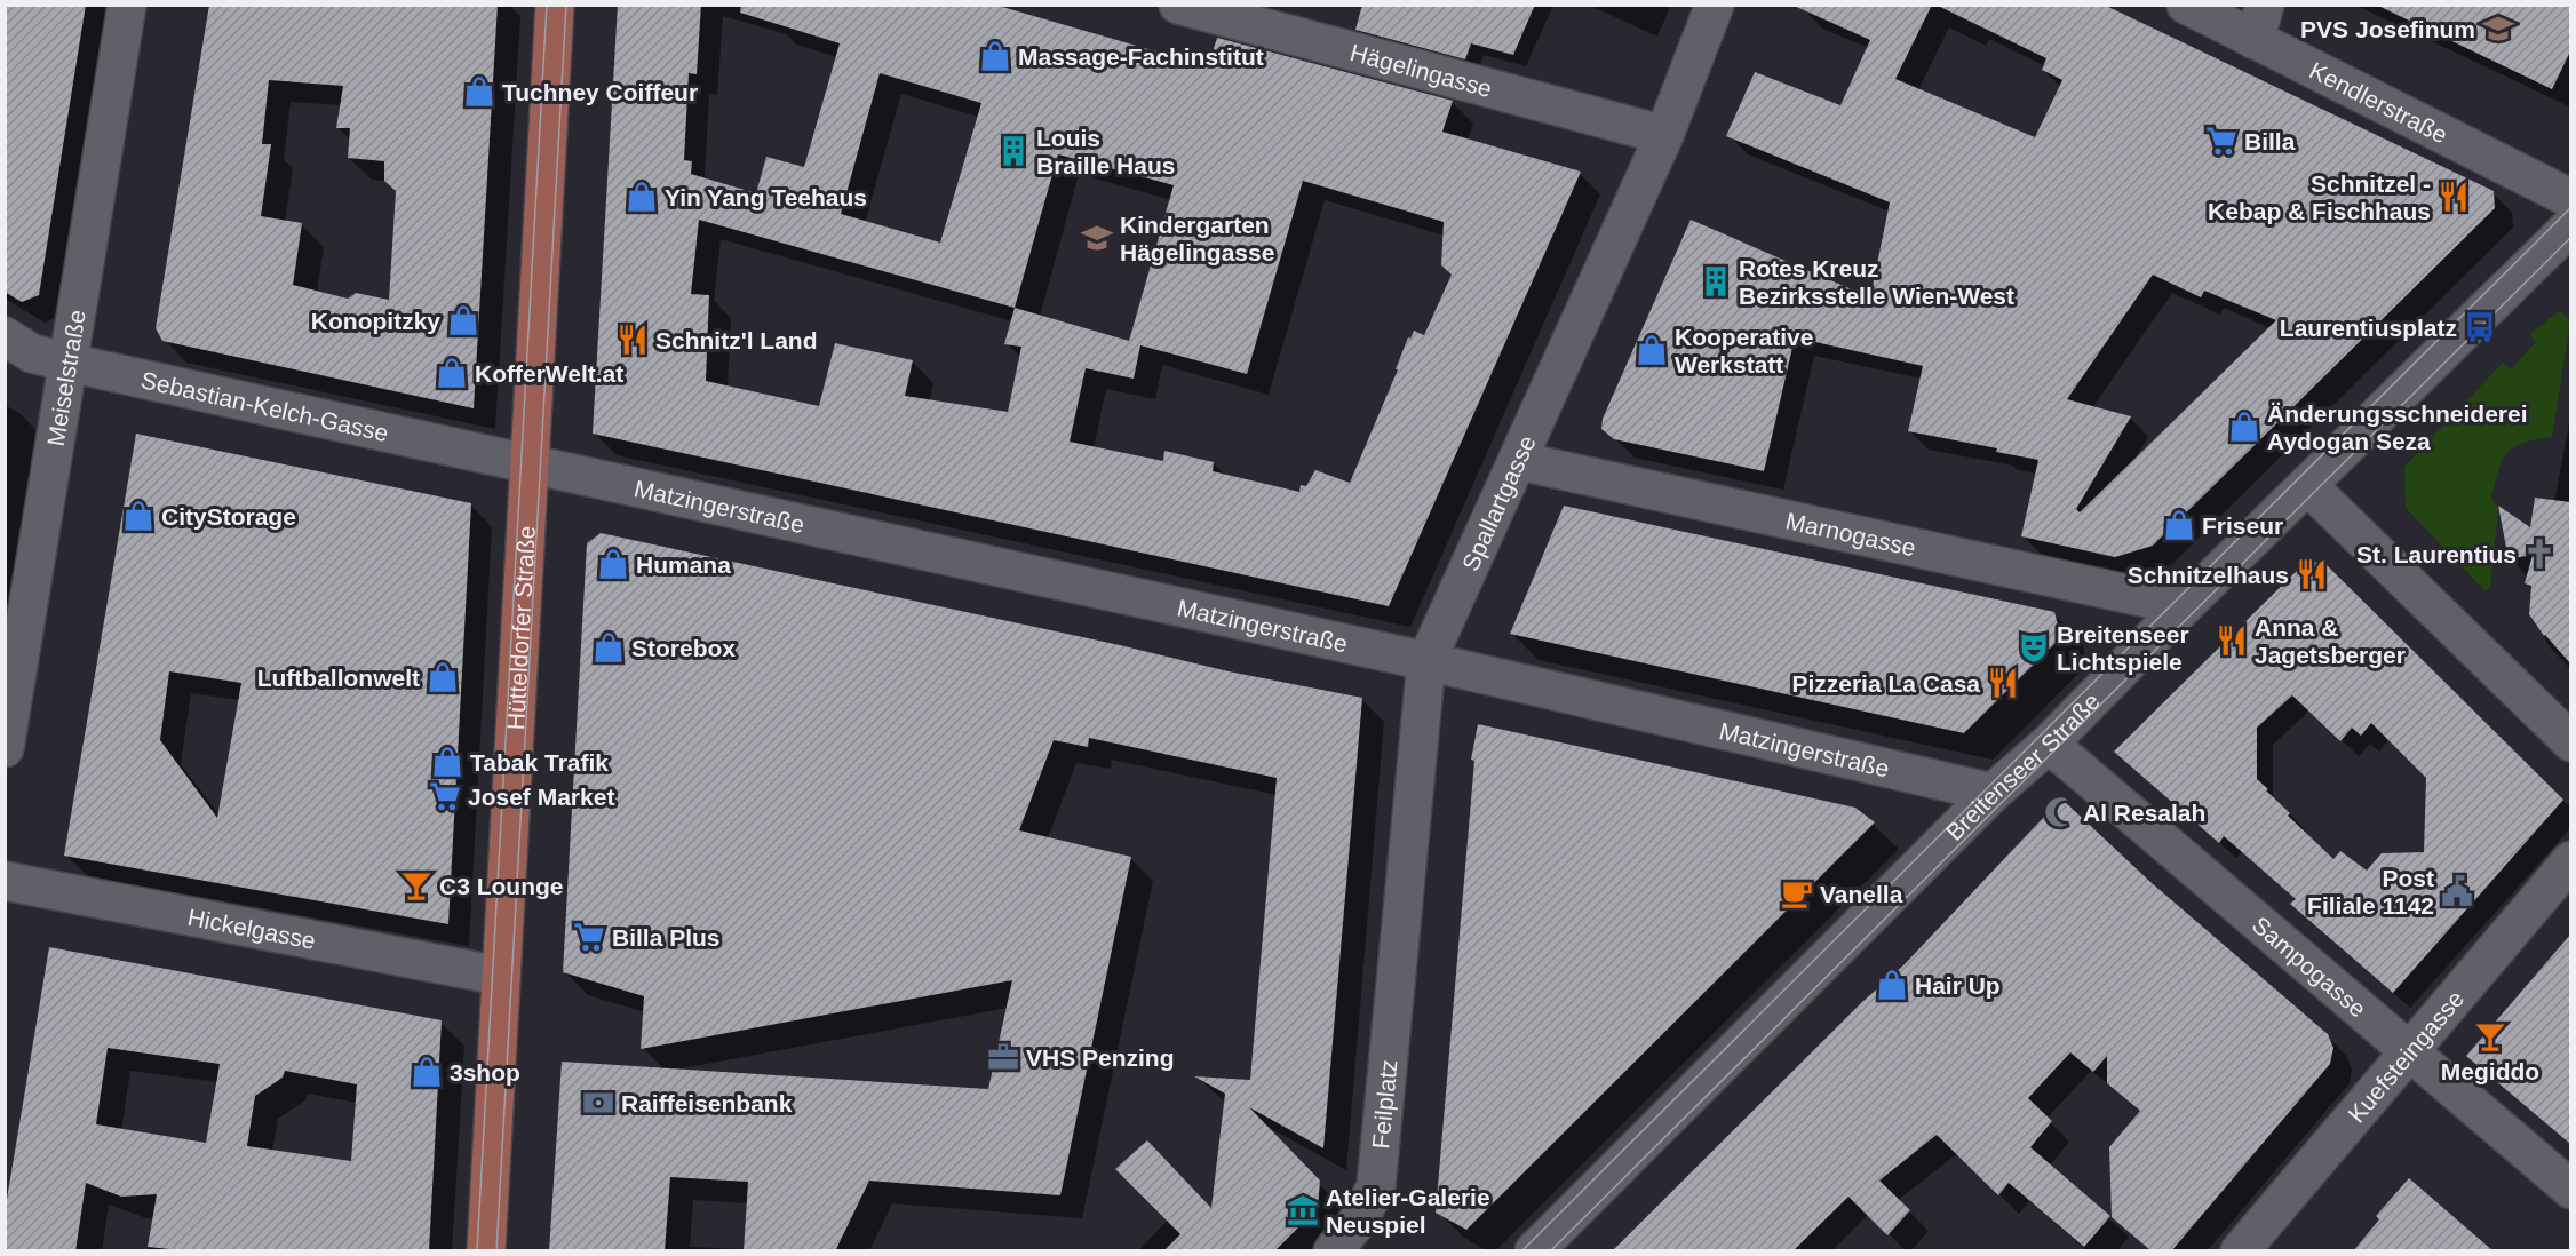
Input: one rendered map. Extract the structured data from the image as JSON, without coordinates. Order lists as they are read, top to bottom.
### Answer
{
  "streets": {
    "main road": ["Hütteldorfer Straße"],
    "street": [
      "Hägelingasse",
      "Kendlerstraße",
      "Meiselstraße",
      "Sebastian-Kelch-Gasse",
      "Spallartgasse",
      "Matzingerstraße",
      "Marnogasse",
      "Breitenseer Straße",
      "Hickelgasse",
      "Sampogasse",
      "Kuefsteingasse",
      "Feilplatz"
    ]
  },
  "crossings": [
    ["Hägelingasse", "Spallartgasse"],
    ["Meiselstraße", "Sebastian-Kelch-Gasse"],
    ["Sebastian-Kelch-Gasse", "Matzingerstraße"],
    ["Sebastian-Kelch-Gasse", "Hütteldorfer Straße"],
    ["Spallartgasse", "Matzingerstraße"],
    ["Spallartgasse", "Marnogasse"],
    ["Spallartgasse", "Feilplatz"],
    ["Matzingerstraße", "Hütteldorfer Straße"],
    ["Matzingerstraße", "Breitenseer Straße"],
    ["Marnogasse", "Breitenseer Straße"],
    ["Hütteldorfer Straße", "Hickelgasse"],
    ["Breitenseer Straße", "Sampogasse"],
    ["Sampogasse", "Kuefsteingasse"]
  ],
  "places": {
    "school or university": ["PVS Josefinum", "Kindergarten Hägelingasse"],
    "shop": [
      "Massage-Fachinstitut",
      "Tuchney Coiffeur",
      "Yin Yang Teehaus",
      "Konopitzky",
      "Kooperative Werkstatt",
      "KofferWelt.at",
      "Änderungsschneiderei Aydogan Seza",
      "CityStorage",
      "Friseur",
      "Humana",
      "Storebox",
      "Luftballonwelt",
      "Tabak Trafik",
      "Hair Up",
      "3shop"
    ],
    "supermarket": ["Billa", "Josef Market", "Billa Plus"],
    "building": ["Louis Braille Haus", "Rotes Kreuz Bezirksstelle Wien-West"],
    "restaurant": [
      "Schnitzel - Kebap & Fischhaus",
      "Schnitz'l Land",
      "Schnitzelhaus",
      "Anna & Jagetsberger",
      "Pizzeria La Casa"
    ],
    "bus stop": ["Laurentiusplatz"],
    "church": ["St. Laurentius"],
    "theatre": ["Breitenseer Lichtspiele"],
    "mosque": ["Al Resalah"],
    "bar": ["C3 Lounge", "Megiddo"],
    "public building": ["Post Filiale 1142"],
    "cafe": ["Vanella"],
    "office": ["VHS Penzing"],
    "bank": ["Raiffeisenbank"],
    "museum": ["Atelier-Galerie Neuspiel"]
  }
}
